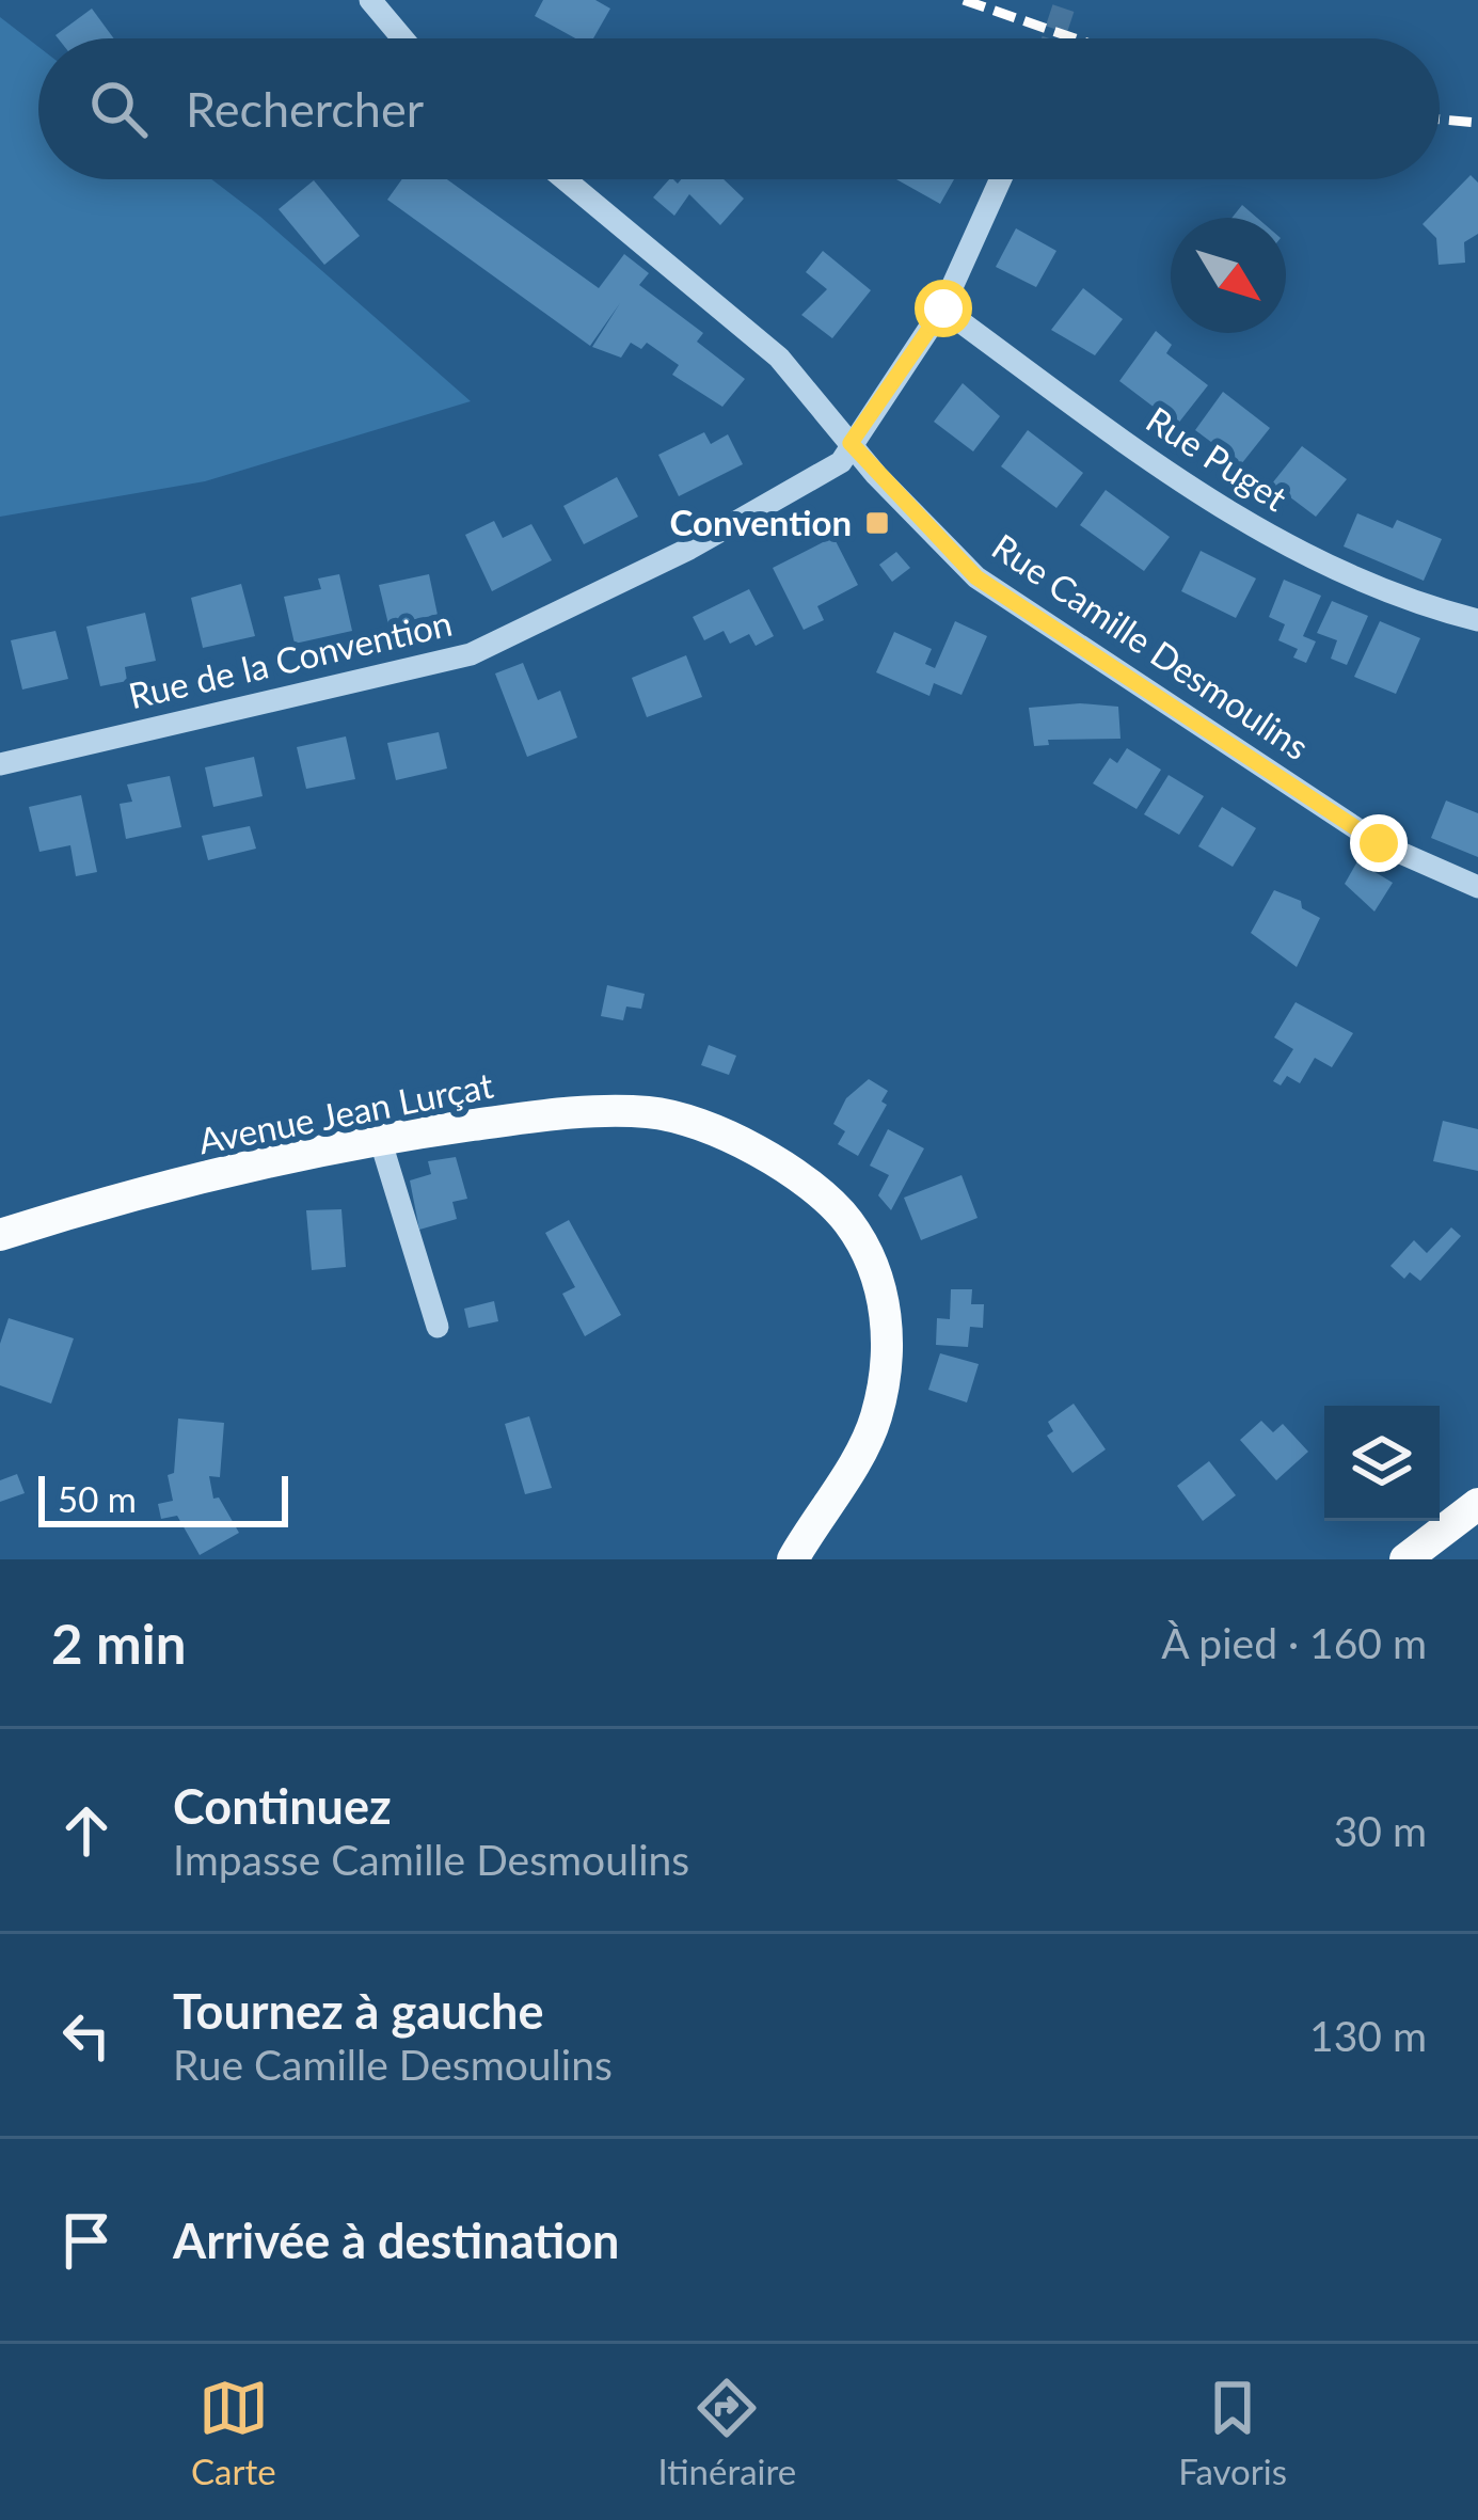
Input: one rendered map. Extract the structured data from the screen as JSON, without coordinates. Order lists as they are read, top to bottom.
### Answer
{
  "streets": {
    "main road": ["Avenue Jean Lurçat"],
    "street": ["Rue Puget", "Rue Camille Desmoulins", "Rue de la Convention"]
  },
  "crossings": [
    ["Rue Puget", "Rue de la Convention"],
    ["Rue Camille Desmoulins", "Rue de la Convention"]
  ],
  "places": {
    "transit": ["Convention"]
  },
  "scale_bar": "50 m",
  "north": "bottom right",
  "page": {
    "search": "Rechercher",
    "scale": "50 m",
    "heading": ["2 min", "À pied · 160 m"],
    "list": [
      ["Continuez", "Impasse Camille Desmoulins", "30 m"],
      ["Tournez à gauche", "Rue Camille Desmoulins", "130 m"],
      "Arrivée à destination"
    ],
    "nav": ["Carte", "Itinéraire", "Favoris"]
  }
}
